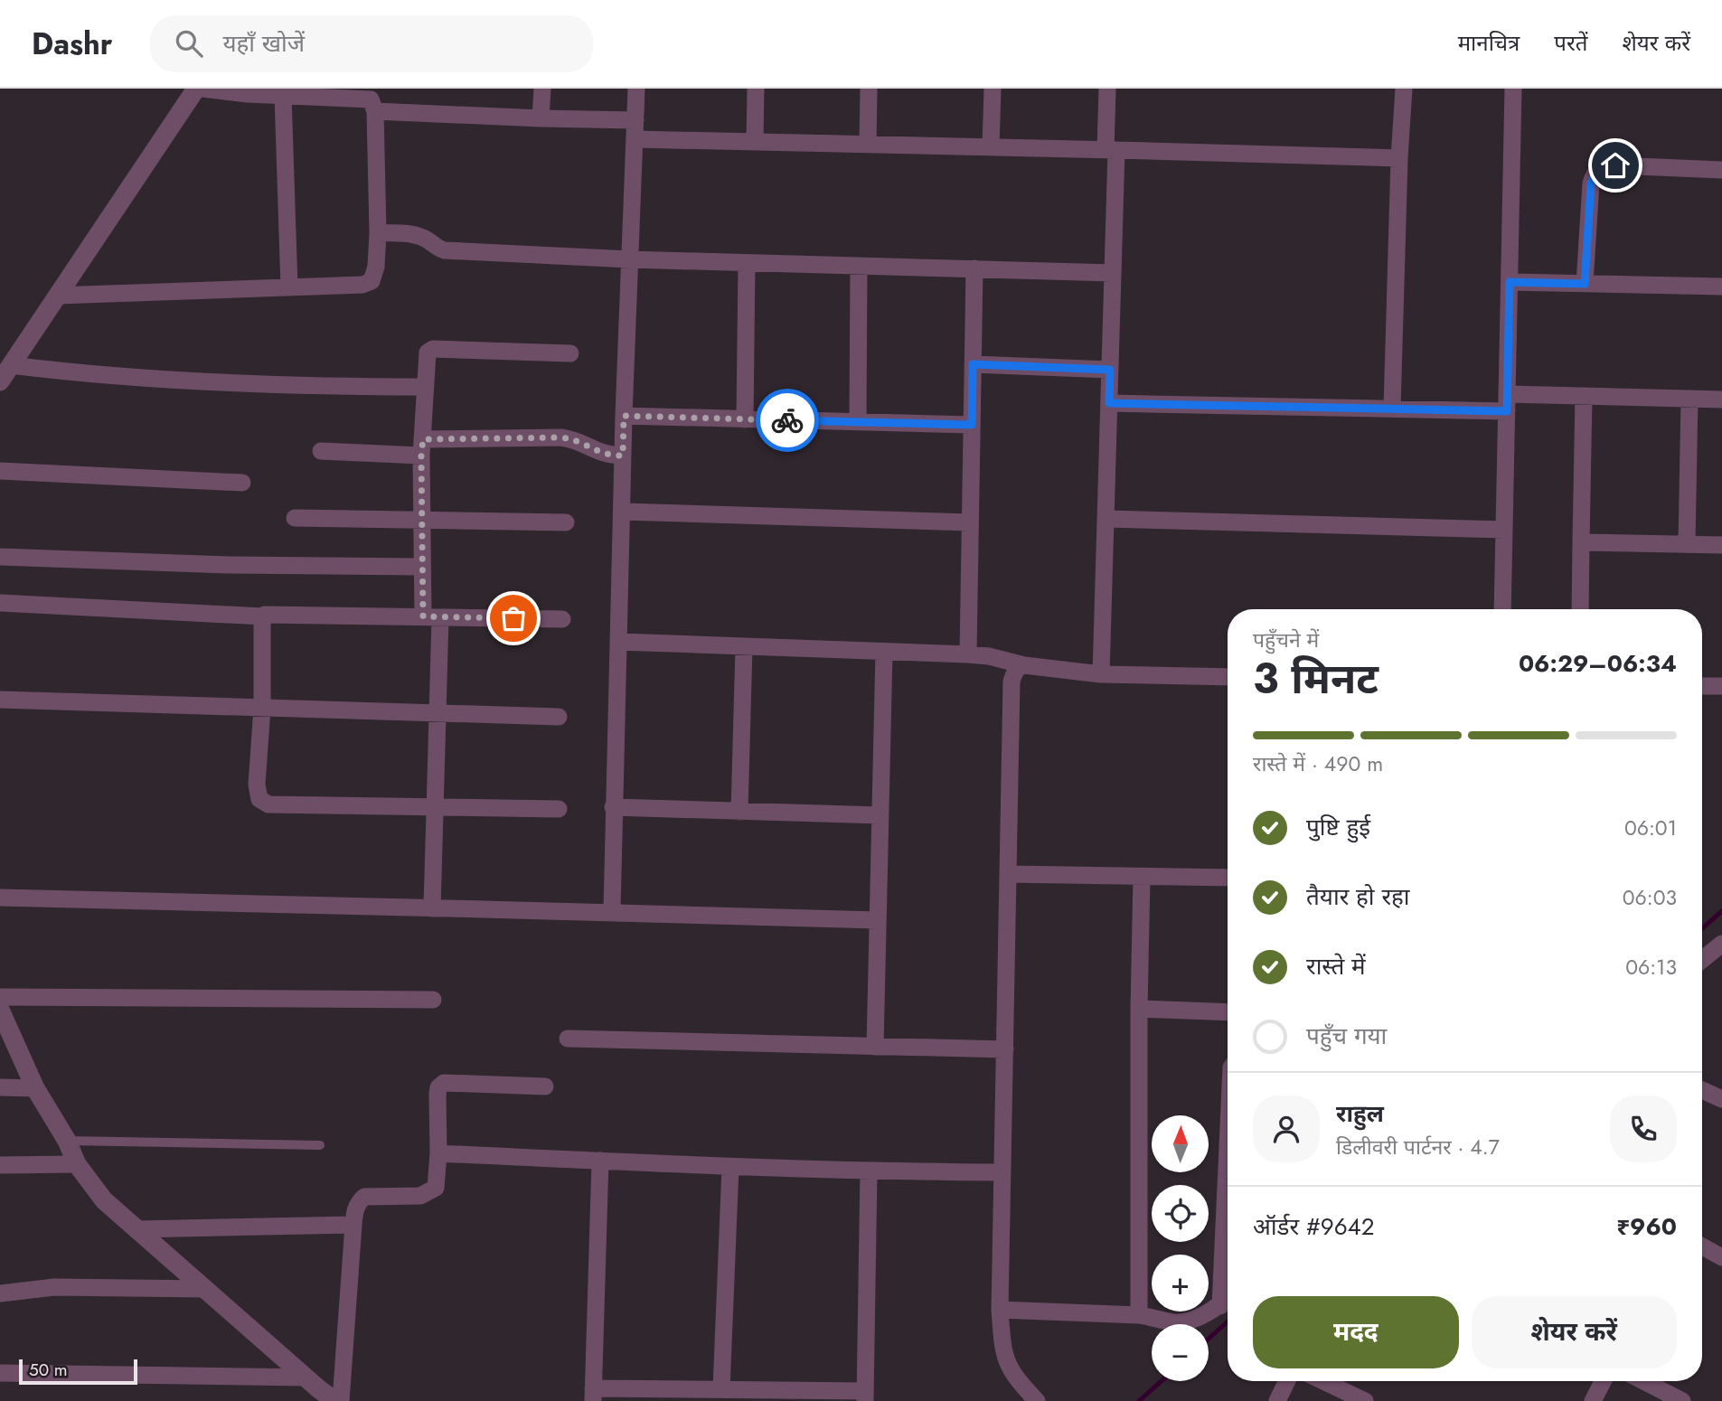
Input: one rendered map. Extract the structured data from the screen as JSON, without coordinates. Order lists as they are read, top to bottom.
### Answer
{
  "scale_bar": "50 m",
  "north": "top",
  "page": {
    "header": "Dashr",
    "search": "यहाँ खोजें",
    "nav": ["मानचित्र", "परतें", "शेयर करें"],
    "heading": ["3 मिनट", "पहुँचने में", "06:29–06:34"],
    "panel": [
      "राहुल",
      "डिलीवरी पार्टनर · 4.7",
      "ऑर्डर #9642",
      "₹960"
    ],
    "bar": "रास्ते में · 490 m",
    "list": [
      ["पुष्टि हुई", "06:01"],
      ["तैयार हो रहा", "06:03"],
      ["रास्ते में", "06:13"],
      "पहुँच गया"
    ],
    "map_buttons": ["+", "−"],
    "buttons": ["मदद", "शेयर करें"],
    "scale": "50 m"
  }
}
